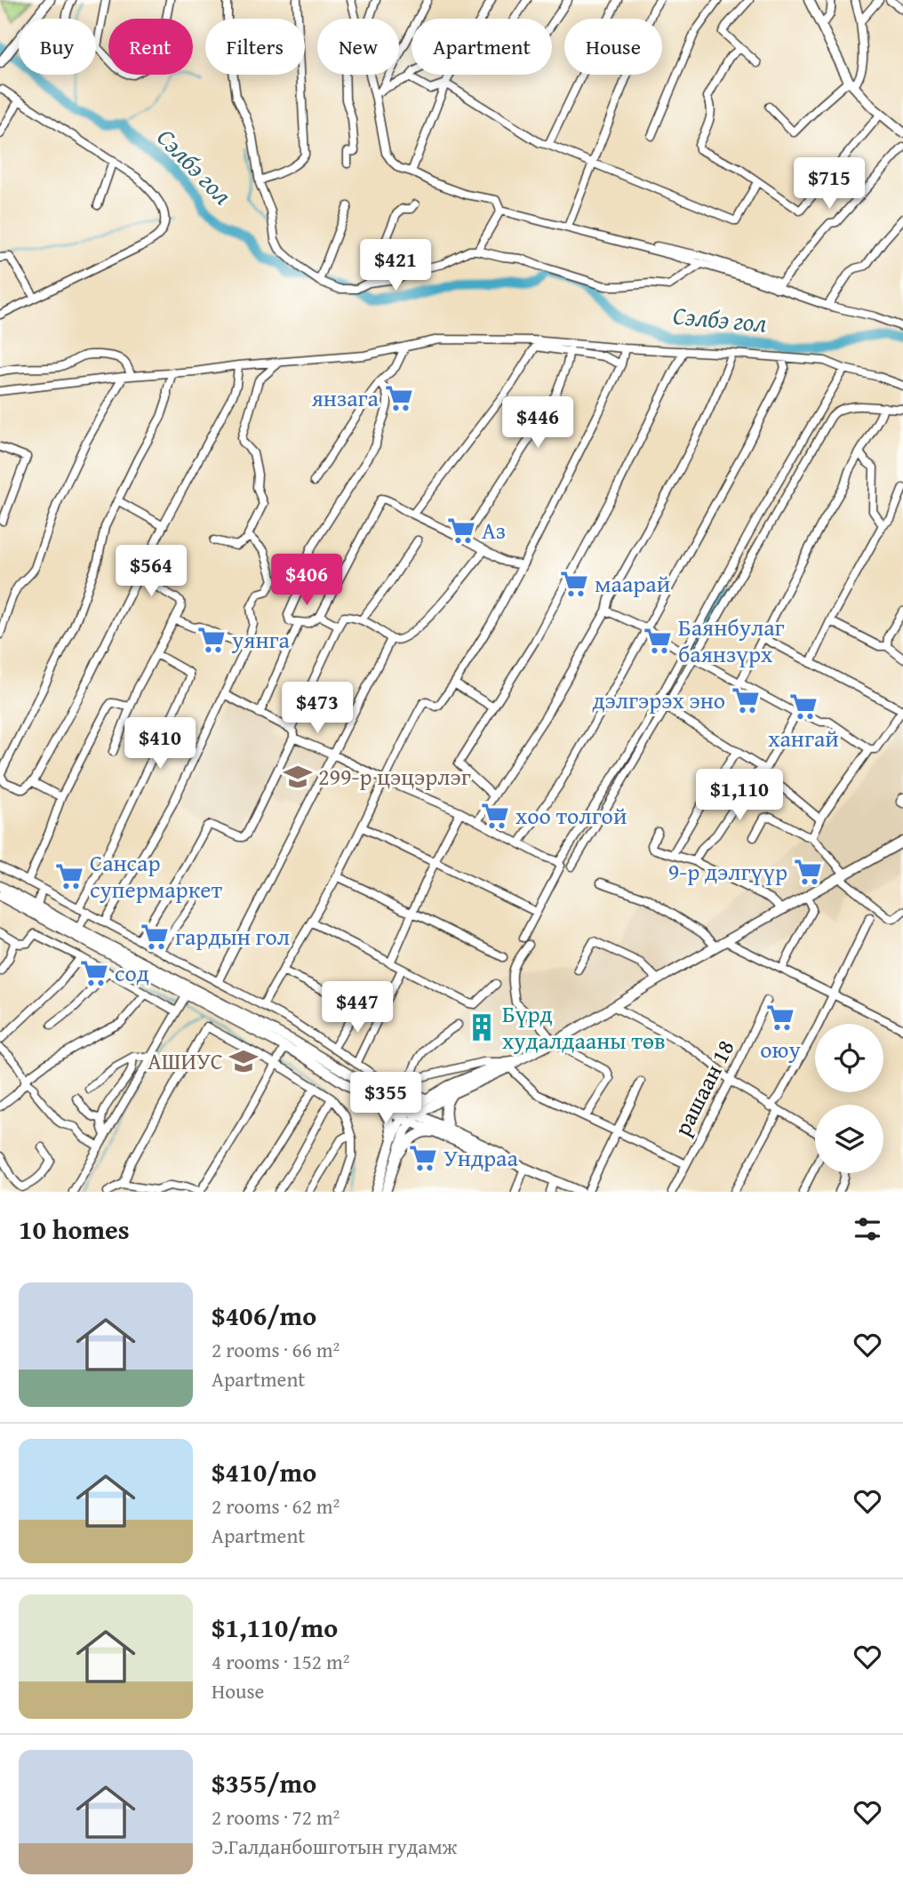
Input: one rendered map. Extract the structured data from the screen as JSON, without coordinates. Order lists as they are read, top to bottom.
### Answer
{
  "streets": {
    "street": ["рашаан 18"]
  },
  "water": ["Сэлбэ гол"],
  "places": {
    "supermarket": [
      "янзага",
      "Аз",
      "маарай",
      "уянга",
      "Баянбулаг баянзүрх",
      "дэлгэрэх эно",
      "хангай",
      "хоо толгой",
      "9-р дэлгүүр",
      "Сансар супермаркет",
      "гардын гол",
      "сод",
      "оюу",
      "Ундраа"
    ],
    "school or university": ["299-р цэцэрлэг", "АШИУС"],
    "building": ["Бүрд худалдааны төв"]
  },
  "page": {
    "chip": [
      "Buy",
      "Rent",
      "Filters",
      "New",
      "Apartment",
      "House"
    ],
    "price": [
      "$715",
      "$421",
      "$446",
      "$564",
      "$406",
      "$473",
      "$410",
      "$1,110",
      "$447",
      "$355"
    ],
    "heading": "10 homes",
    "list": [
      {
        "name": "$406/mo",
        "note": "2 rooms · 66 m² · Apartment"
      },
      {
        "name": "$410/mo",
        "note": "2 rooms · 62 m² · Apartment"
      },
      {
        "name": "$1,110/mo",
        "note": "4 rooms · 152 m² · House"
      },
      {
        "name": "$355/mo",
        "note": "2 rooms · 72 m² · Э.Галданбошготын гудамж"
      }
    ]
  }
}
